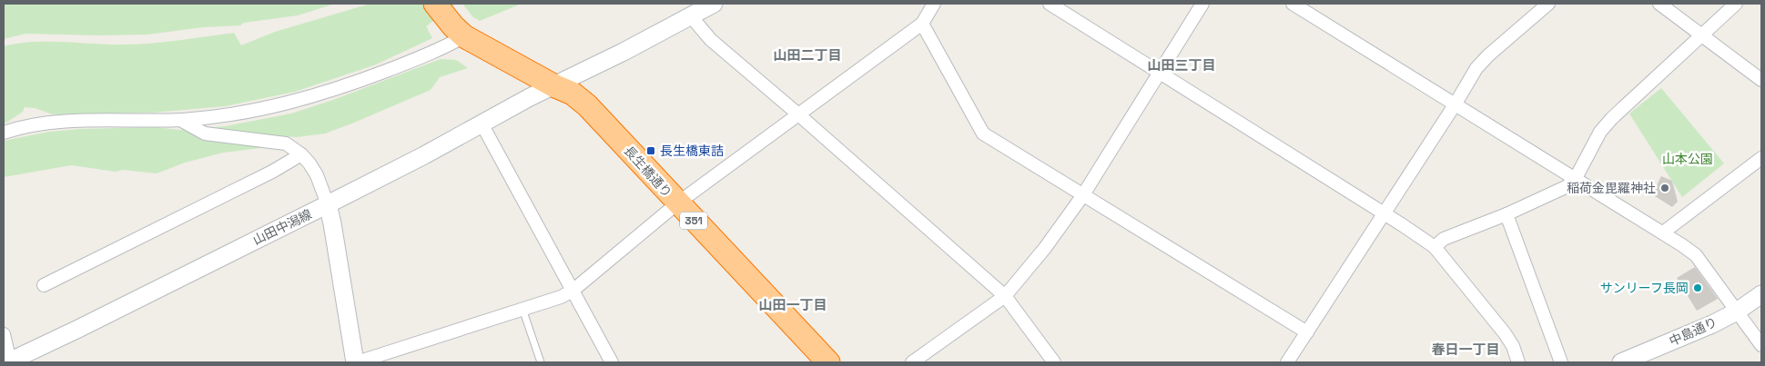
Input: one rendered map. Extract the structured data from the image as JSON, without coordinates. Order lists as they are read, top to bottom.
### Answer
{
  "streets": {
    "highway": ["長生橋通り", "351"],
    "main road": ["山田中潟線", "中島通り"]
  },
  "crossings": [
    ["長生橋通り", "山田中潟線"]
  ],
  "districts": [
    "山田二丁目",
    "山田三丁目",
    "山田一丁目",
    "春日一丁目"
  ],
  "parks": ["山本公園"],
  "places": {
    "transit": ["長生橋東詰"],
    "other": ["稲荷金毘羅神社", "サンリーフ長岡"]
  }
}
